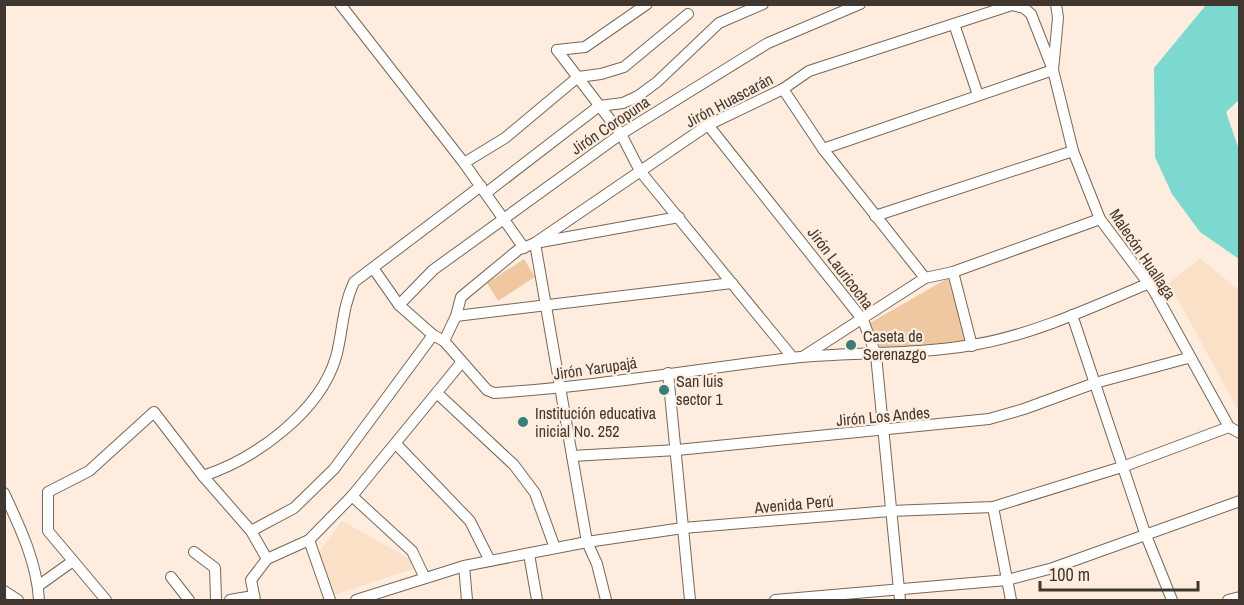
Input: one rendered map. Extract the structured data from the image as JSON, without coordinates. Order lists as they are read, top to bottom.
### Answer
{
  "streets": {
    "street": [
      "Jirón Huascarán",
      "Jirón Coropuna",
      "Malecón Huallaga",
      "Jirón Lauricocha",
      "Jirón Yarupajá",
      "Jirón Los Andes",
      "Avenida Perú"
    ]
  },
  "crossings": [
    ["Jirón Huascarán", "Malecón Huallaga"],
    ["Jirón Huascarán", "Jirón Lauricocha"],
    ["Jirón Huascarán", "Jirón Yarupajá"],
    ["Jirón Coropuna", "Jirón Yarupajá"],
    ["Malecón Huallaga", "Jirón Yarupajá"],
    ["Malecón Huallaga", "Jirón Los Andes"],
    ["Malecón Huallaga", "Avenida Perú"],
    ["Jirón Lauricocha", "Jirón Yarupajá"],
    ["Jirón Lauricocha", "Jirón Los Andes"],
    ["Jirón Lauricocha", "Avenida Perú"]
  ],
  "places": ["Caseta de Serenazgo", "San luis sector 1", "Institución educativa inicial No. 252"],
  "scale_bar": "100 m"
}
